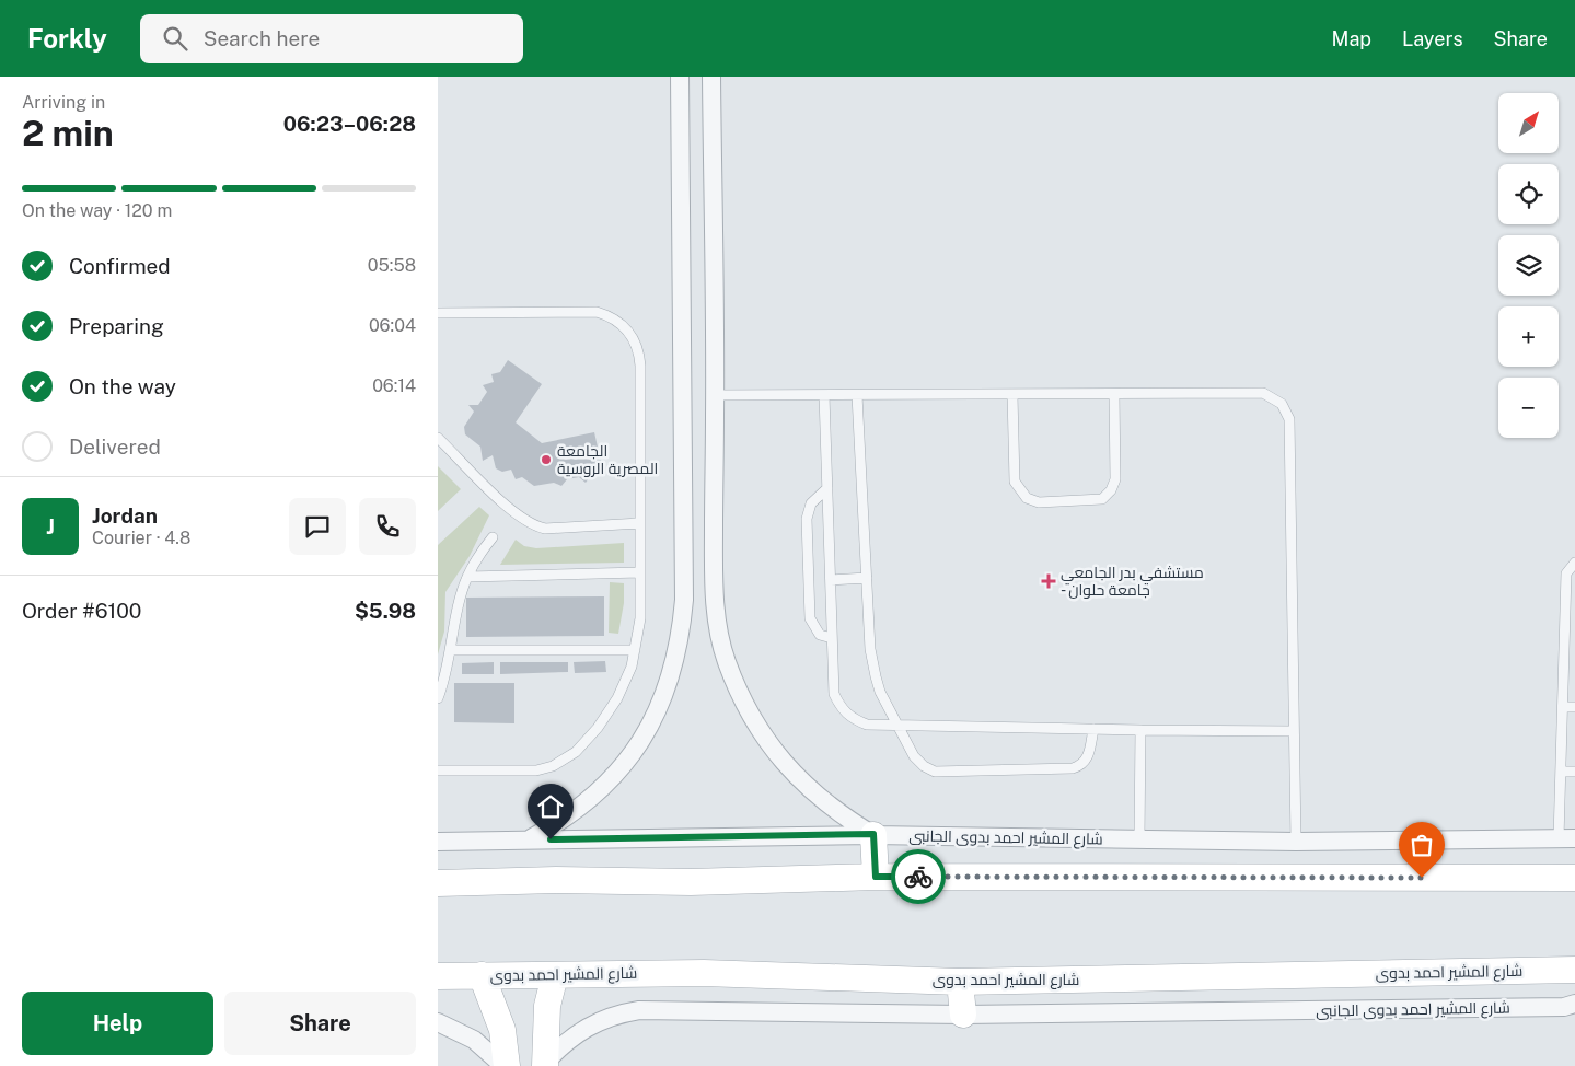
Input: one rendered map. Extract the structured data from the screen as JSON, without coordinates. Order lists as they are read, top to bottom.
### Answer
{
  "streets": {
    "street": ["شارع المشير احمد بدوى الجانبى", "شارع المشير احمد بدوى"]
  },
  "places": {
    "other": ["الجامعة المصرية الروسية"],
    "health": ["مستشفي بدر الجامعي - جامعة حلوان"]
  },
  "north": "top right",
  "page": {
    "header": "Forkly",
    "search": "Search here",
    "nav": ["Map", "Layers", "Share"],
    "heading": ["2 min", "Arriving in", "06:23–06:28"],
    "panel": [
      "Jordan",
      "Courier · 4.8",
      "Order #6100",
      "$5.98"
    ],
    "map_buttons": ["+", "−"],
    "bar": "On the way · 120 m",
    "list": [
      ["Confirmed", "05:58"],
      ["Preparing", "06:04"],
      ["On the way", "06:14"],
      "Delivered"
    ],
    "round": "J",
    "buttons": ["Help", "Share"]
  }
}
